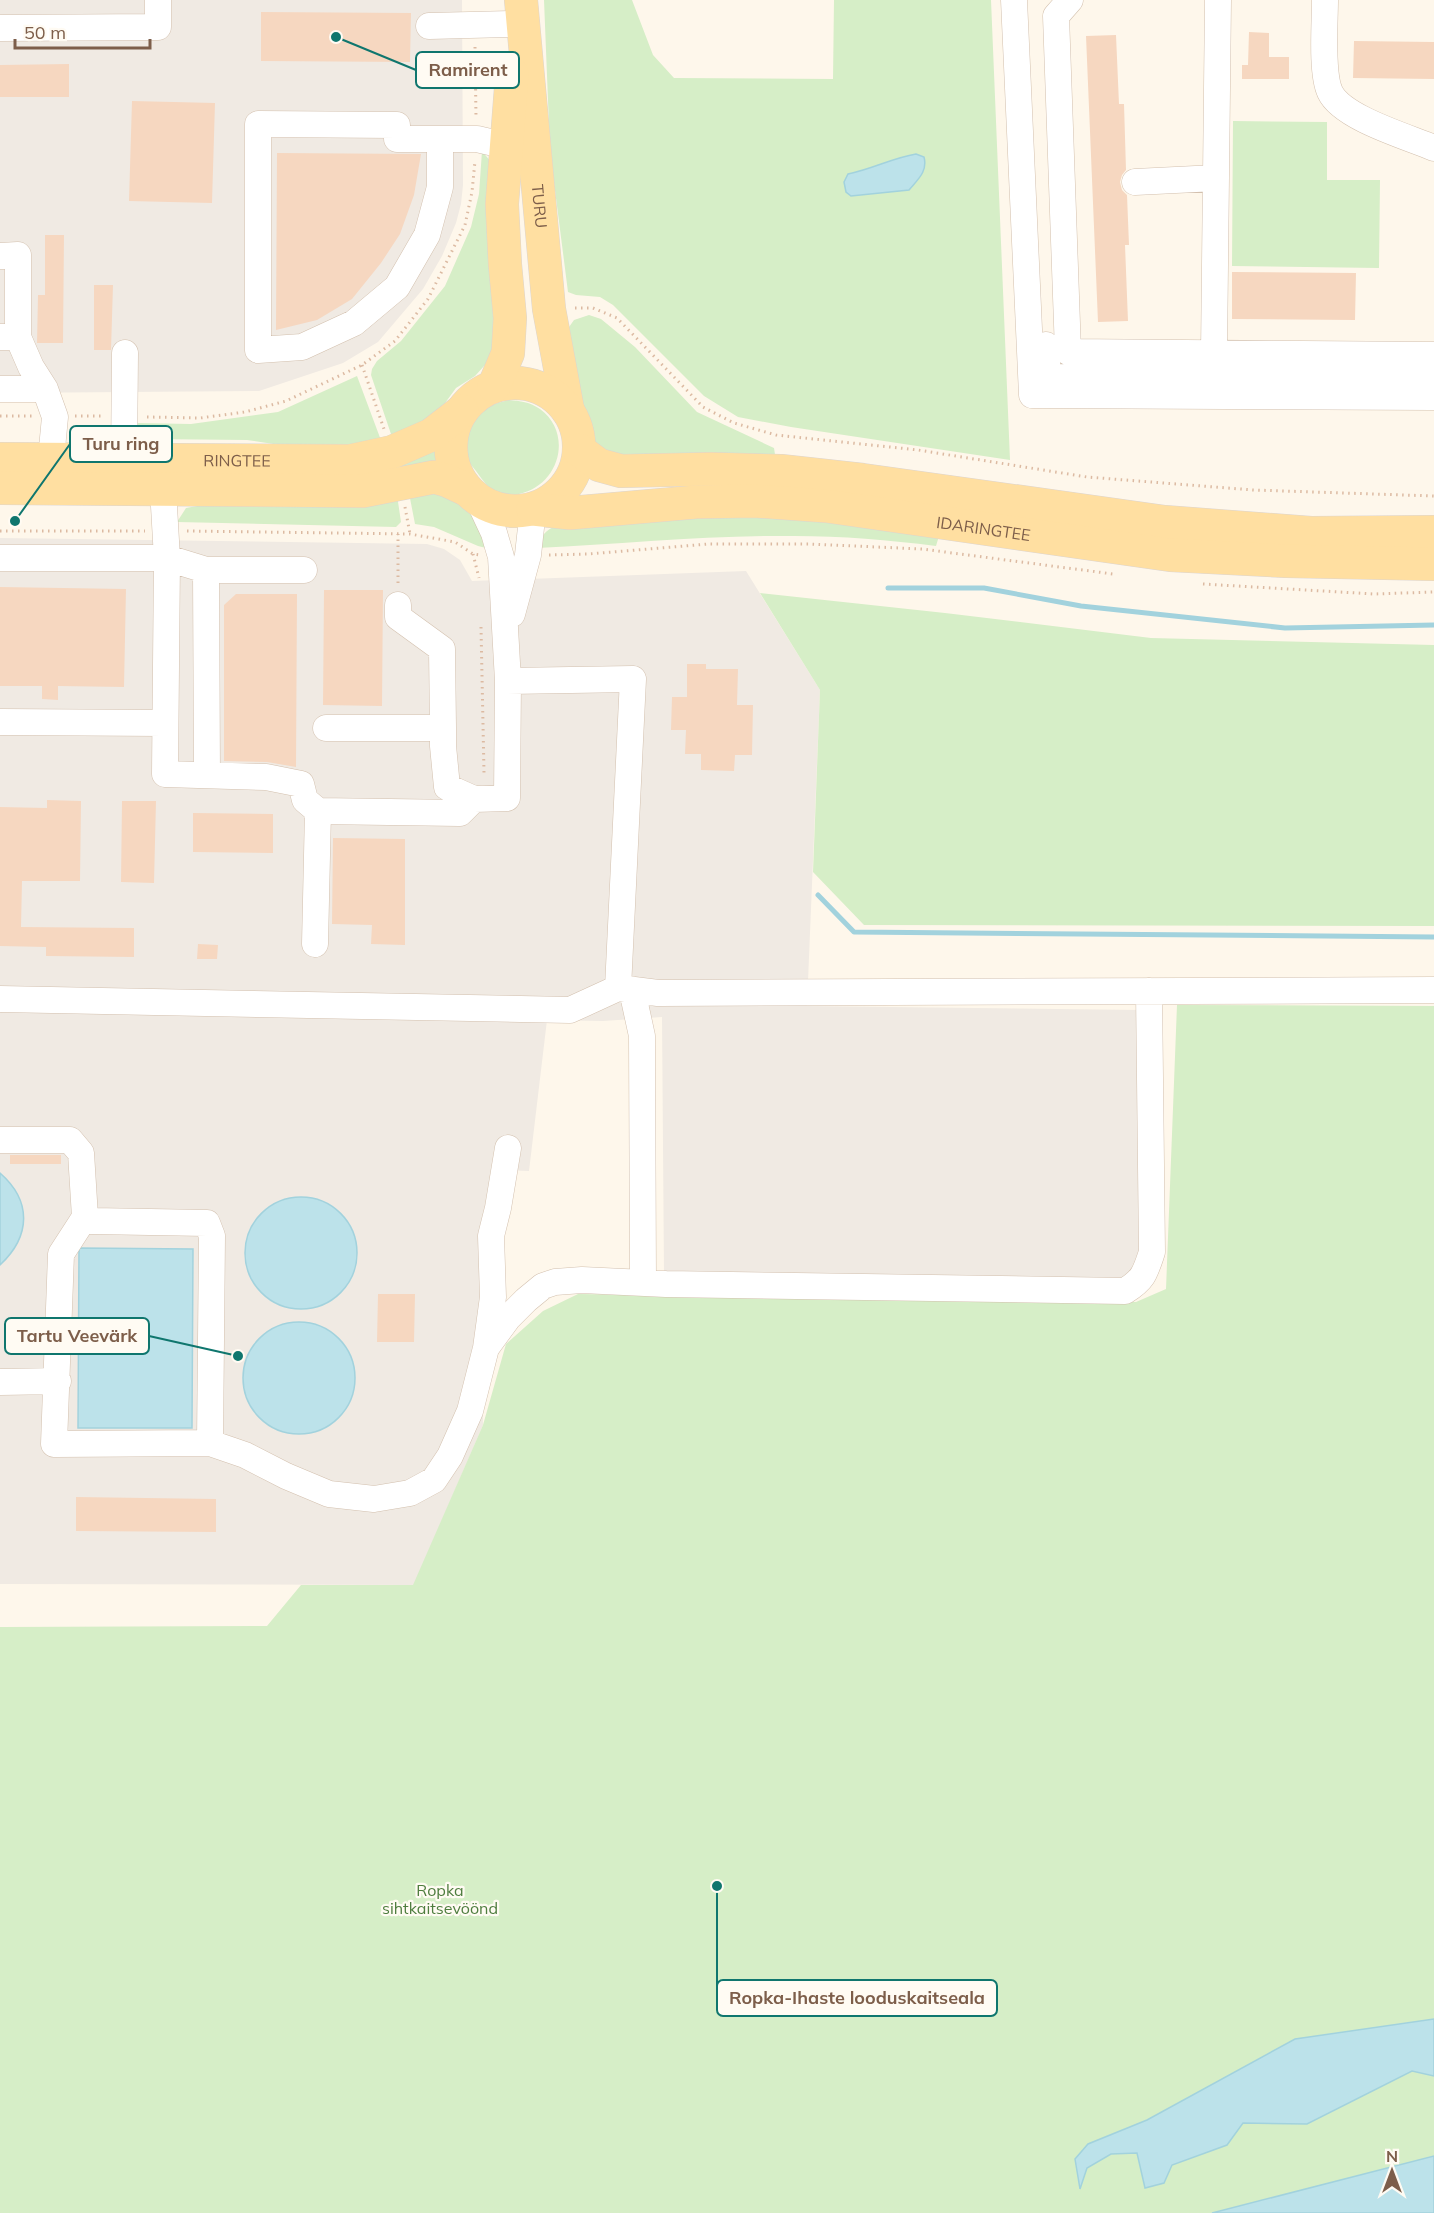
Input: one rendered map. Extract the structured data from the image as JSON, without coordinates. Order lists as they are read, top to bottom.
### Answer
{
  "streets": {
    "main road": ["TURU", "RINGTEE", "IDARINGTEE"]
  },
  "crossings": [
    ["TURU", "RINGTEE"],
    ["TURU", "IDARINGTEE"],
    ["RINGTEE", "IDARINGTEE"]
  ],
  "parks": ["Ropka sihtkaitsevöönd"],
  "places": [
    "Ramirent",
    "Turu ring",
    "Tartu Veevärk",
    "Ropka-Ihaste looduskaitseala"
  ],
  "scale_bar": "50 m",
  "north": "top"
}
